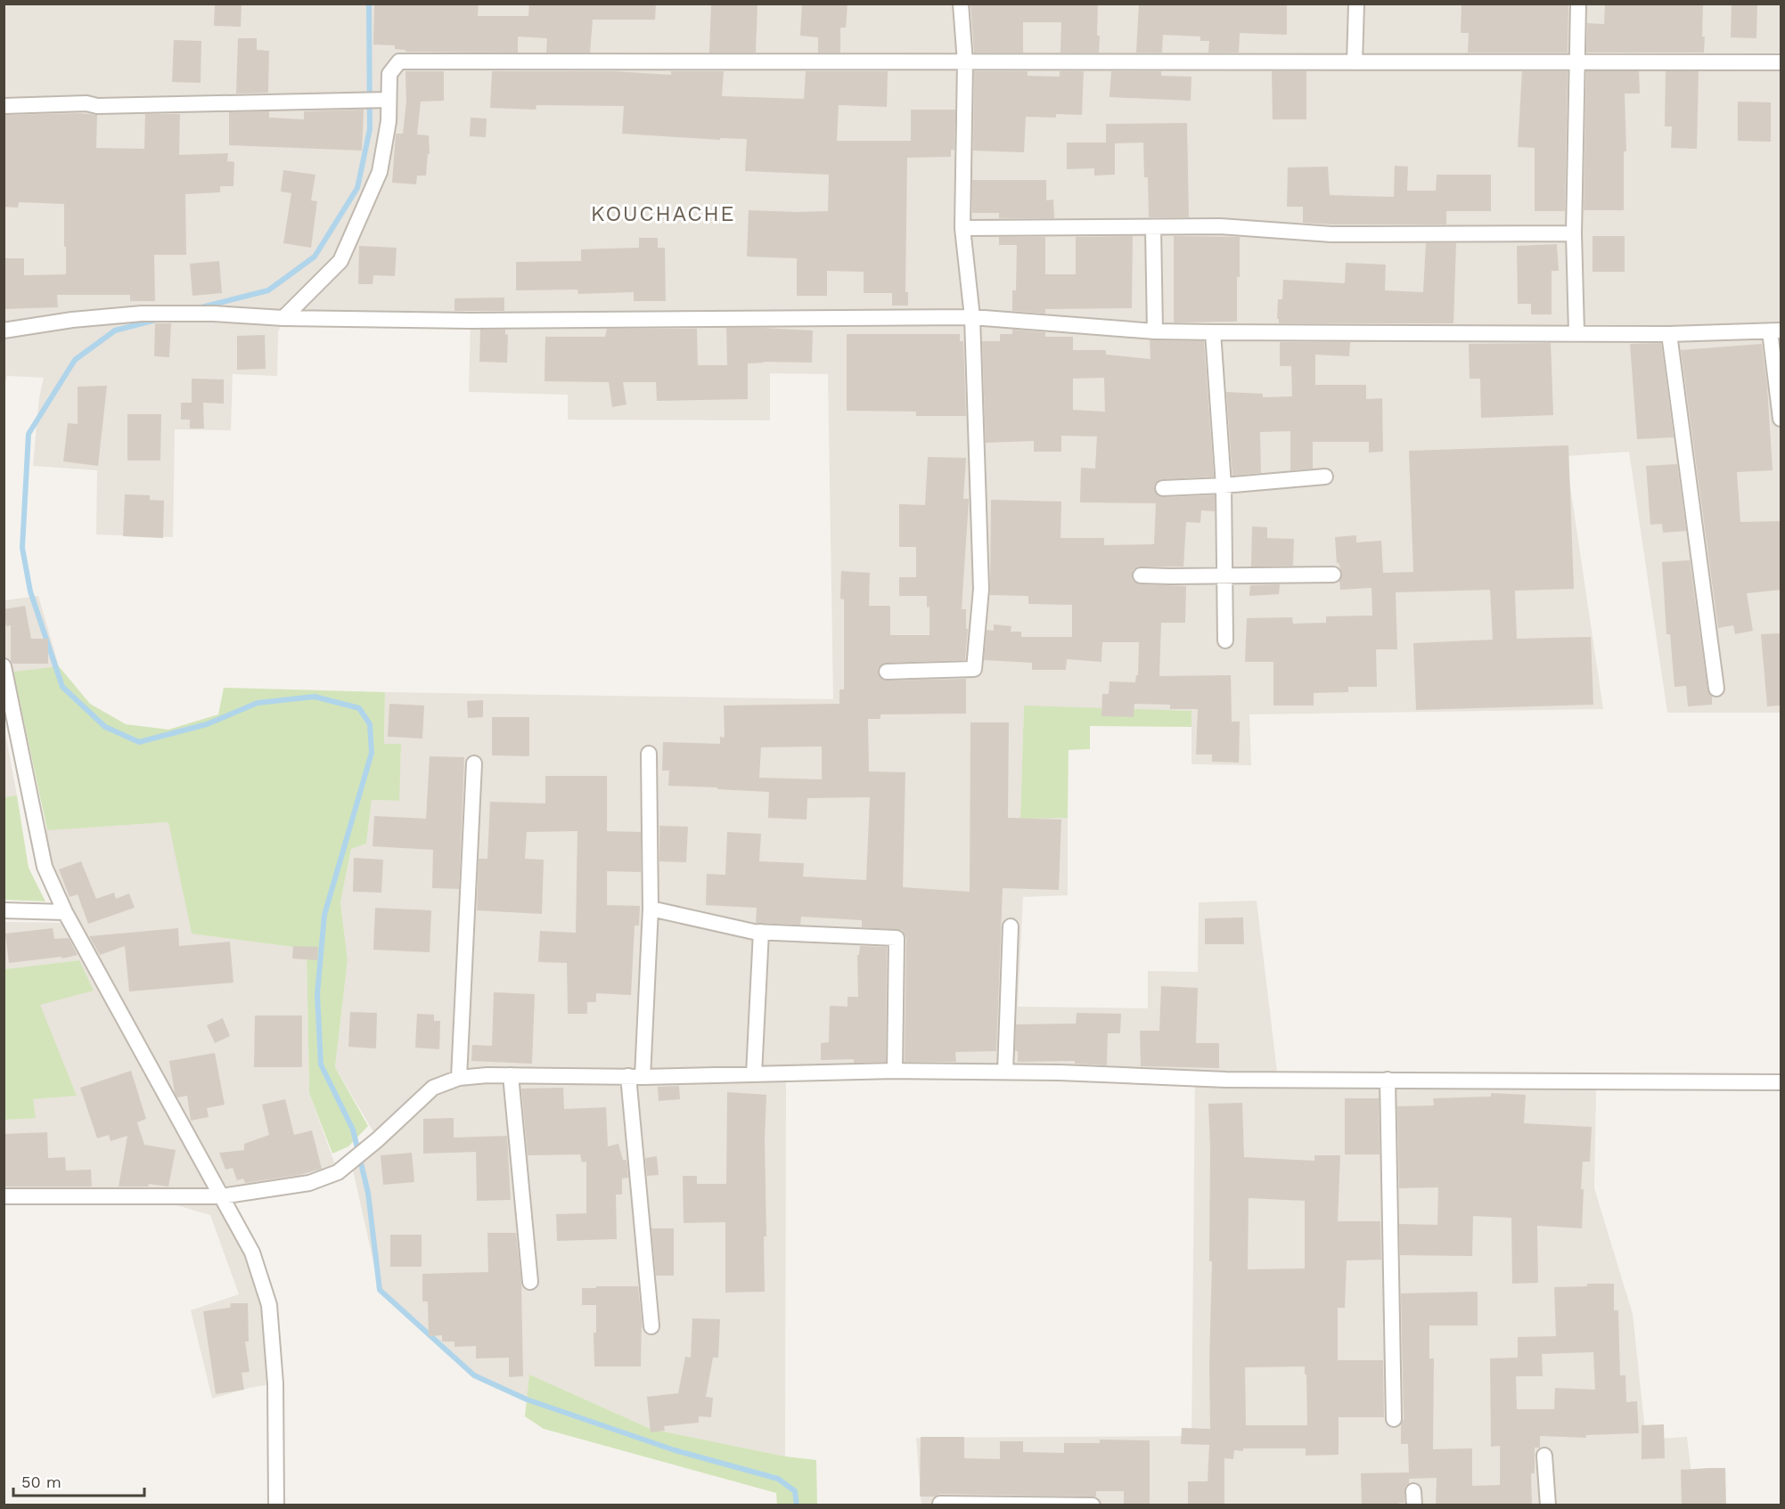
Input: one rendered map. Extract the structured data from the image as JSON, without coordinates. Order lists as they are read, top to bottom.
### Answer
{
  "districts": ["KOUCHACHE"],
  "scale_bar": "50 m"
}
